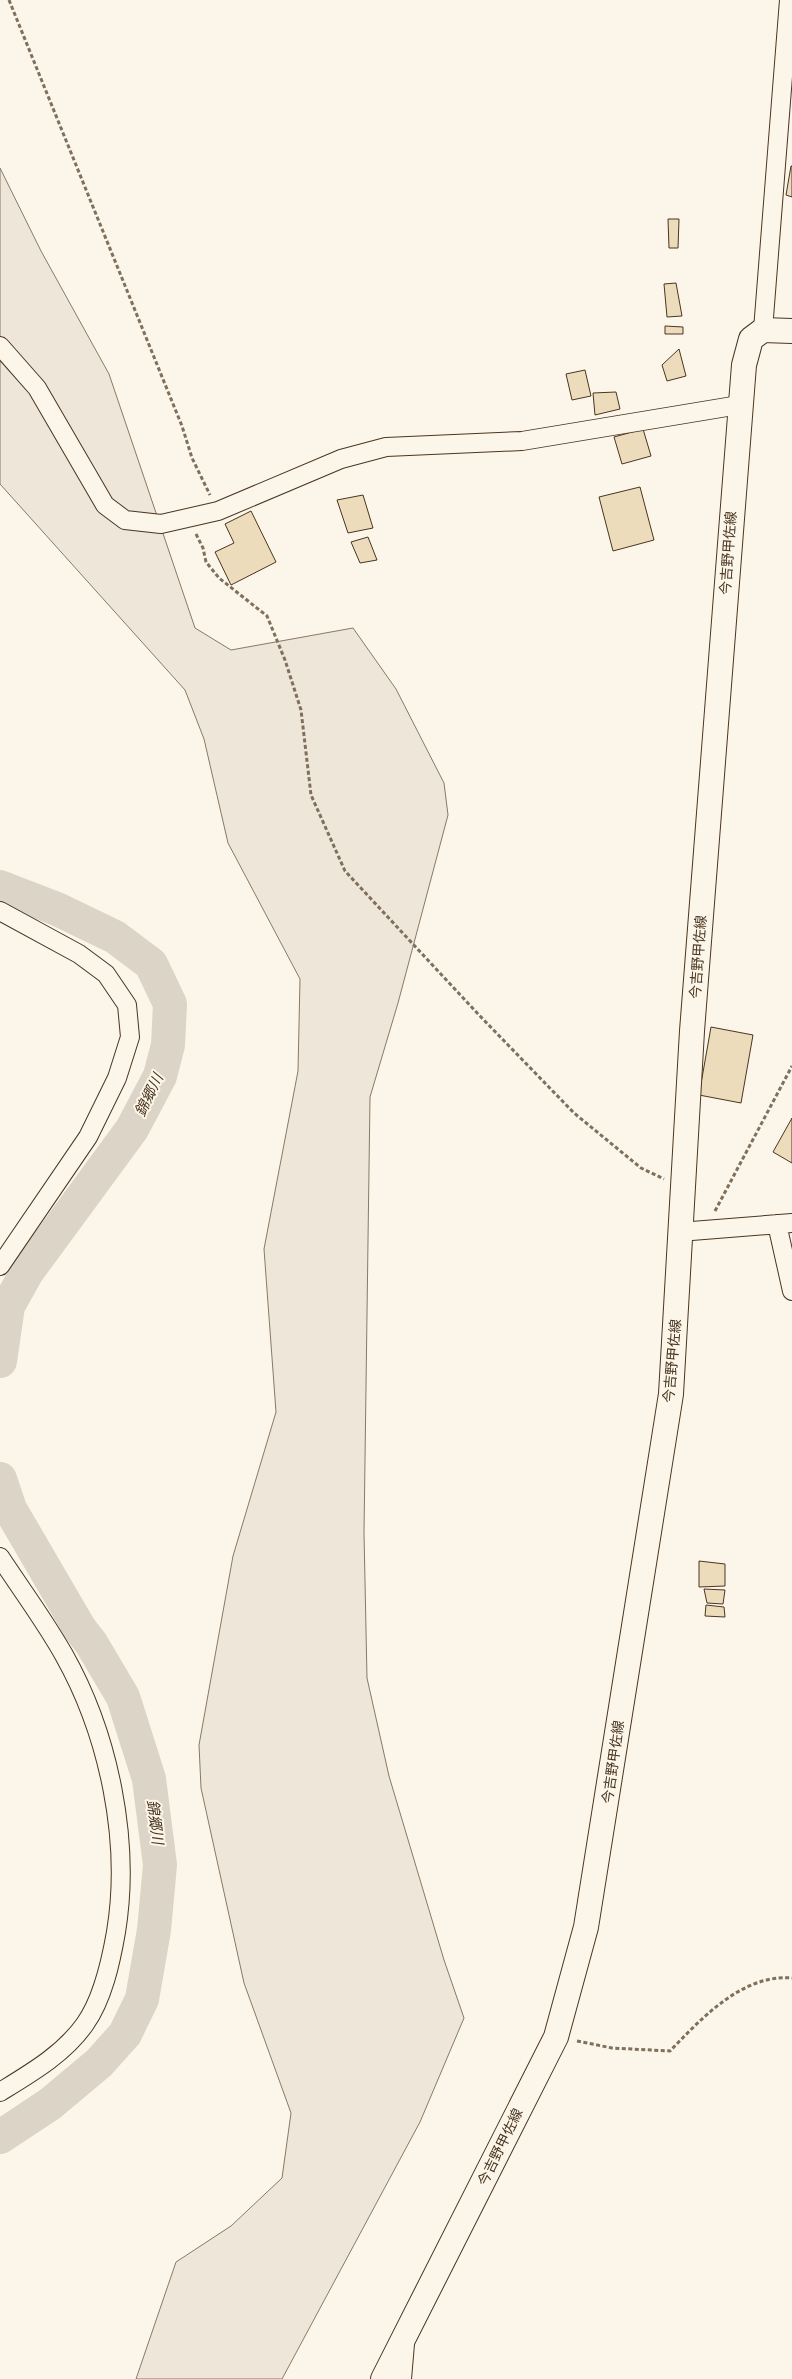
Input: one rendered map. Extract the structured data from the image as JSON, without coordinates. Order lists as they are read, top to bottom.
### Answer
{
  "streets": {
    "main road": ["今吉野甲佐線"]
  },
  "water": ["錦郷川"]
}
